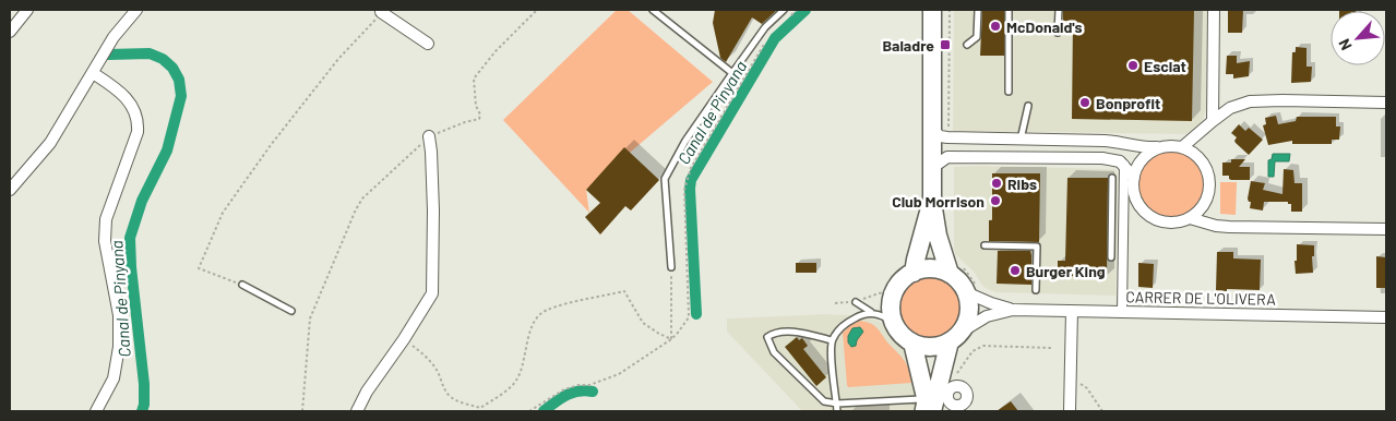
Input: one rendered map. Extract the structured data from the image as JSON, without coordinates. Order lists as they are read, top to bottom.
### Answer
{
  "streets": {
    "street": ["CARRER DE L'OLIVERA"]
  },
  "water": ["Canal de Pinyana"],
  "places": {
    "other": [
      "McDonald's",
      "Esclat",
      "Bonprofit",
      "Ribs",
      "Club Morrison",
      "Burger King"
    ],
    "transit": ["Baladre"]
  },
  "north": "bottom left"
}
